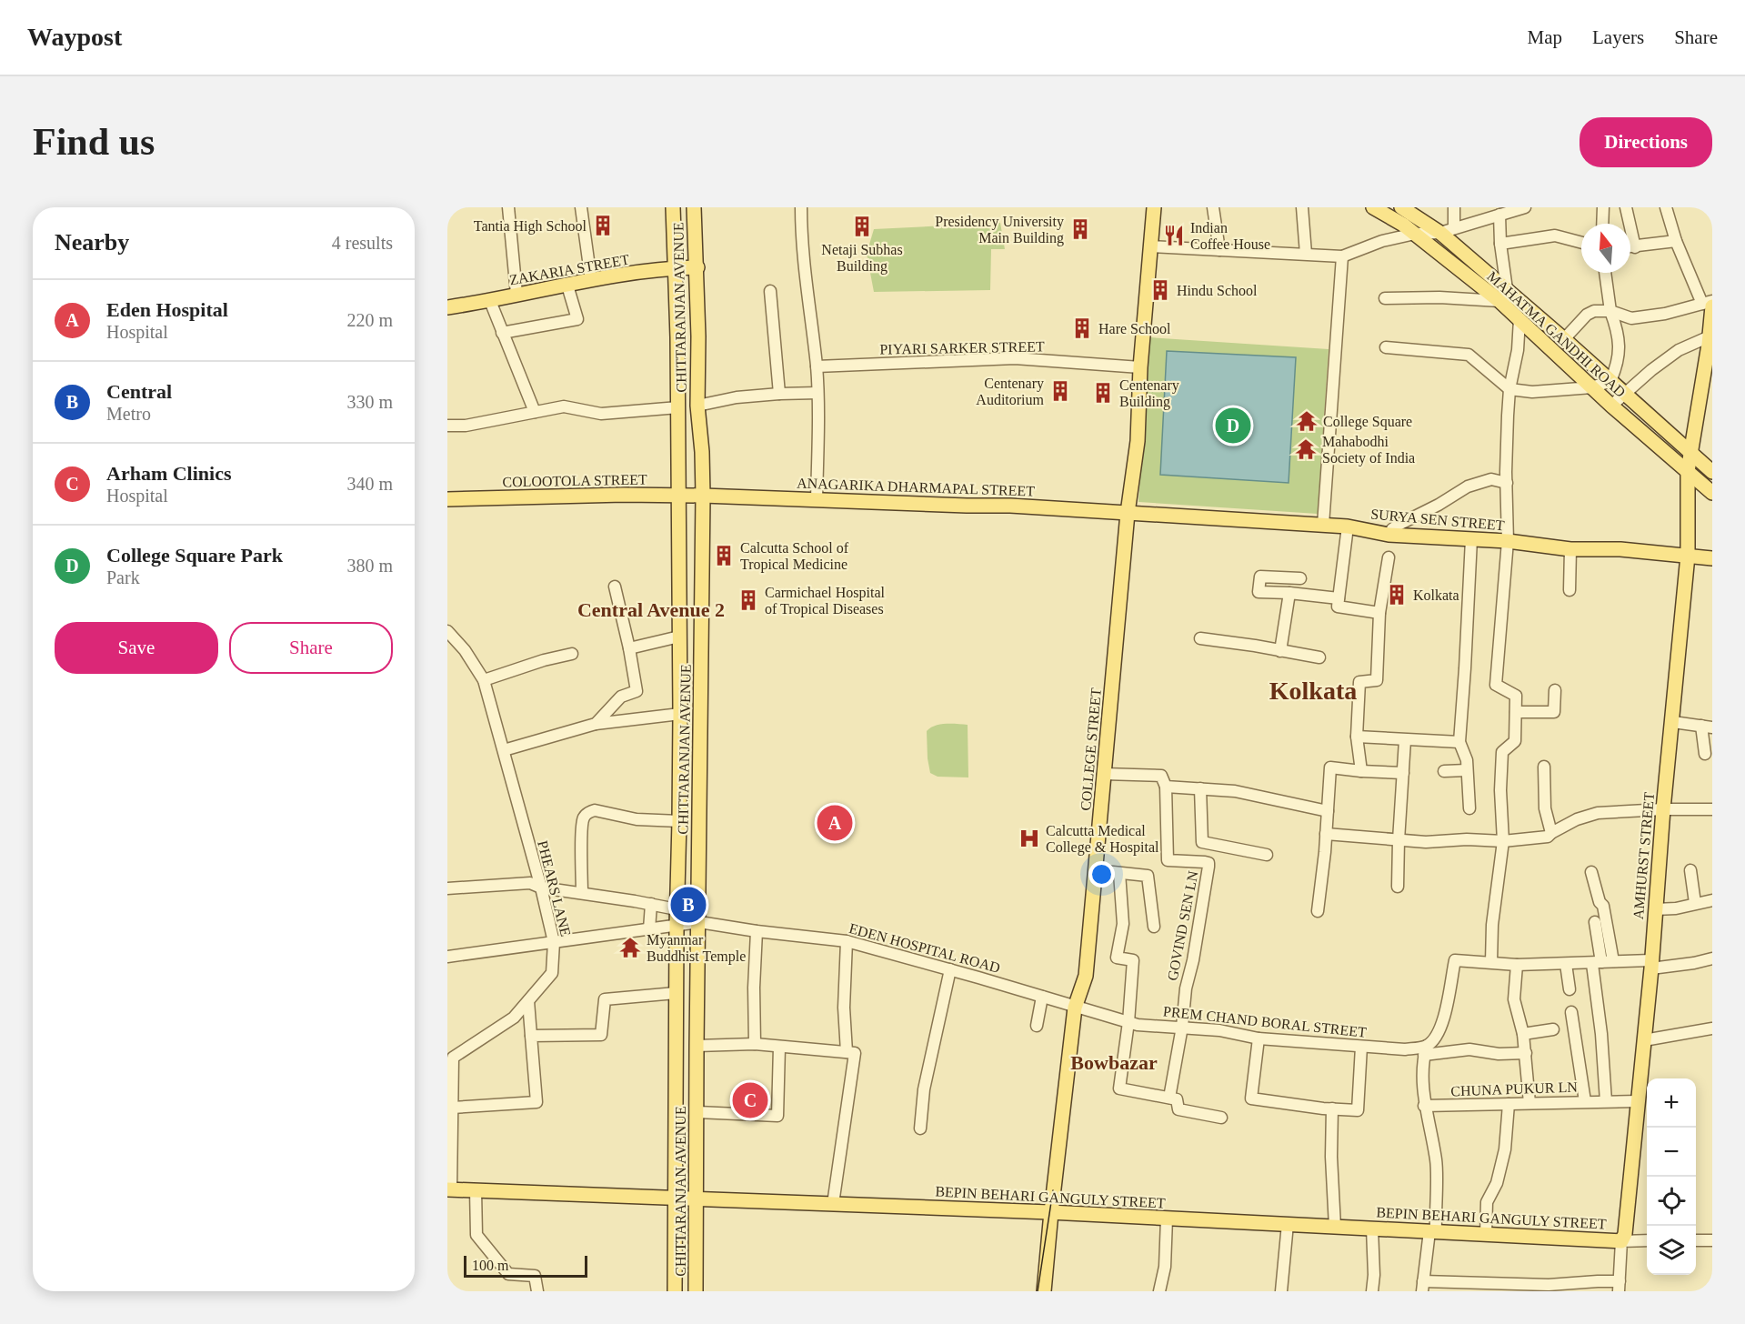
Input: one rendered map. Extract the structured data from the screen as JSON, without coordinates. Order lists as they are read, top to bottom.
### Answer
{
  "streets": {
    "main road": [
      "ZAKARIA STREET",
      "CHITTARANJAN AVENUE",
      "MAHATMA GANDHI ROAD",
      "COLOOTOLA STREET",
      "ANAGARIKA DHARMAPAL STREET",
      "SURYA SEN STREET",
      "COLLEGE STREET",
      "AMHURST STREET",
      "BEPIN BEHARI GANGULY STREET"
    ],
    "street": [
      "PIYARI SARKER STREET",
      "PHEARS LANE",
      "GOVIND SEN LN",
      "EDEN HOSPITAL ROAD",
      "PREM CHAND BORAL STREET",
      "CHUNA PUKUR LN"
    ]
  },
  "crossings": [
    ["ZAKARIA STREET", "CHITTARANJAN AVENUE"],
    ["CHITTARANJAN AVENUE", "COLOOTOLA STREET"],
    ["CHITTARANJAN AVENUE", "ANAGARIKA DHARMAPAL STREET"],
    ["CHITTARANJAN AVENUE", "EDEN HOSPITAL ROAD"],
    ["CHITTARANJAN AVENUE", "BEPIN BEHARI GANGULY STREET"],
    ["MAHATMA GANDHI ROAD", "AMHURST STREET"],
    ["PIYARI SARKER STREET", "COLLEGE STREET"],
    ["COLOOTOLA STREET", "ANAGARIKA DHARMAPAL STREET"],
    ["ANAGARIKA DHARMAPAL STREET", "SURYA SEN STREET"],
    ["ANAGARIKA DHARMAPAL STREET", "COLLEGE STREET"],
    ["SURYA SEN STREET", "COLLEGE STREET"],
    ["SURYA SEN STREET", "AMHURST STREET"],
    ["COLLEGE STREET", "EDEN HOSPITAL ROAD"],
    ["COLLEGE STREET", "PREM CHAND BORAL STREET"],
    ["COLLEGE STREET", "BEPIN BEHARI GANGULY STREET"],
    ["AMHURST STREET", "CHUNA PUKUR LN"],
    ["AMHURST STREET", "BEPIN BEHARI GANGULY STREET"],
    ["PHEARS LANE", "BEPIN BEHARI GANGULY STREET"],
    ["GOVIND SEN LN", "PREM CHAND BORAL STREET"],
    ["EDEN HOSPITAL ROAD", "PREM CHAND BORAL STREET"]
  ],
  "districts": ["Central Avenue 2", "Kolkata", "Bowbazar"],
  "places": {
    "building": [
      "Tantia High School",
      "Netaji Subhas Building",
      "Presidency University Main Building",
      "Hindu School",
      "Hare School",
      "Centenary Auditorium",
      "Centenary Building",
      "Calcutta School of Tropical Medicine",
      "Kolkata",
      "Carmichael Hospital of Tropical Diseases"
    ],
    "restaurant": ["Indian Coffee House"],
    "temple": ["College Square", "Mahabodhi Society of India", "Myanmar Buddhist Temple"],
    "hospital": ["Calcutta Medical College & Hospital"]
  },
  "scale_bar": "100 m",
  "north": "top",
  "page": {
    "header": "Waypost",
    "nav": ["Map", "Layers", "Share"],
    "buttons": [
      "Directions",
      ["Save", "Share"]
    ],
    "title": "Find us",
    "heading": ["Nearby", "4 results"],
    "list": [
      {
        "mark": "A",
        "name": "Eden Hospital",
        "note": "Hospital",
        "value": "220 m"
      },
      {
        "mark": "B",
        "name": "Central",
        "note": "Metro",
        "value": "330 m"
      },
      {
        "mark": "C",
        "name": "Arham Clinics",
        "note": "Hospital",
        "value": "340 m"
      },
      {
        "mark": "D",
        "name": "College Square Park",
        "note": "Park",
        "value": "380 m"
      }
    ],
    "pins": [
      "D",
      "A",
      "B",
      "C"
    ],
    "map_buttons": ["+", "−"],
    "scale": "100 m"
  }
}
